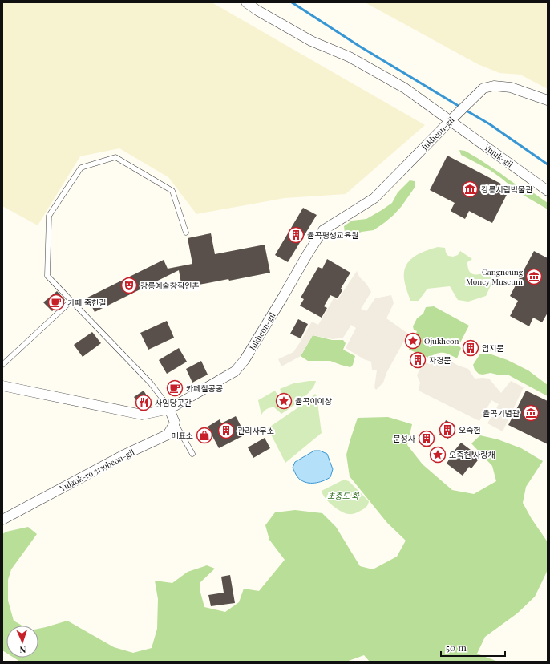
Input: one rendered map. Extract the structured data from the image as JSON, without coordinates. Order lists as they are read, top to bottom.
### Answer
{
  "streets": {
    "street": ["Jukheon-gil", "Yujuk-gil", "Yulgok-ro 3139beon-gil"]
  },
  "crossings": [
    ["Jukheon-gil", "Yujuk-gil"]
  ],
  "parks": ["초충도 화"],
  "places": {
    "museum": ["강릉시립박물관", "Gangneung Money Museum", "율곡기념관"],
    "building": [
      "율곡평생교육원",
      "입지문",
      "자경문",
      "오죽헌",
      "관리사무소",
      "문성사"
    ],
    "theatre": ["강릉예술창작인촌"],
    "cafe": ["카페 죽헌길", "카페칠공공"],
    "place": ["Ojukheon", "율곡이이상", "오죽헌 사랑채"],
    "restaurant": ["사임당곳간"],
    "shop": ["매표소"]
  },
  "scale_bar": "50 m",
  "north": "bottom"
}
